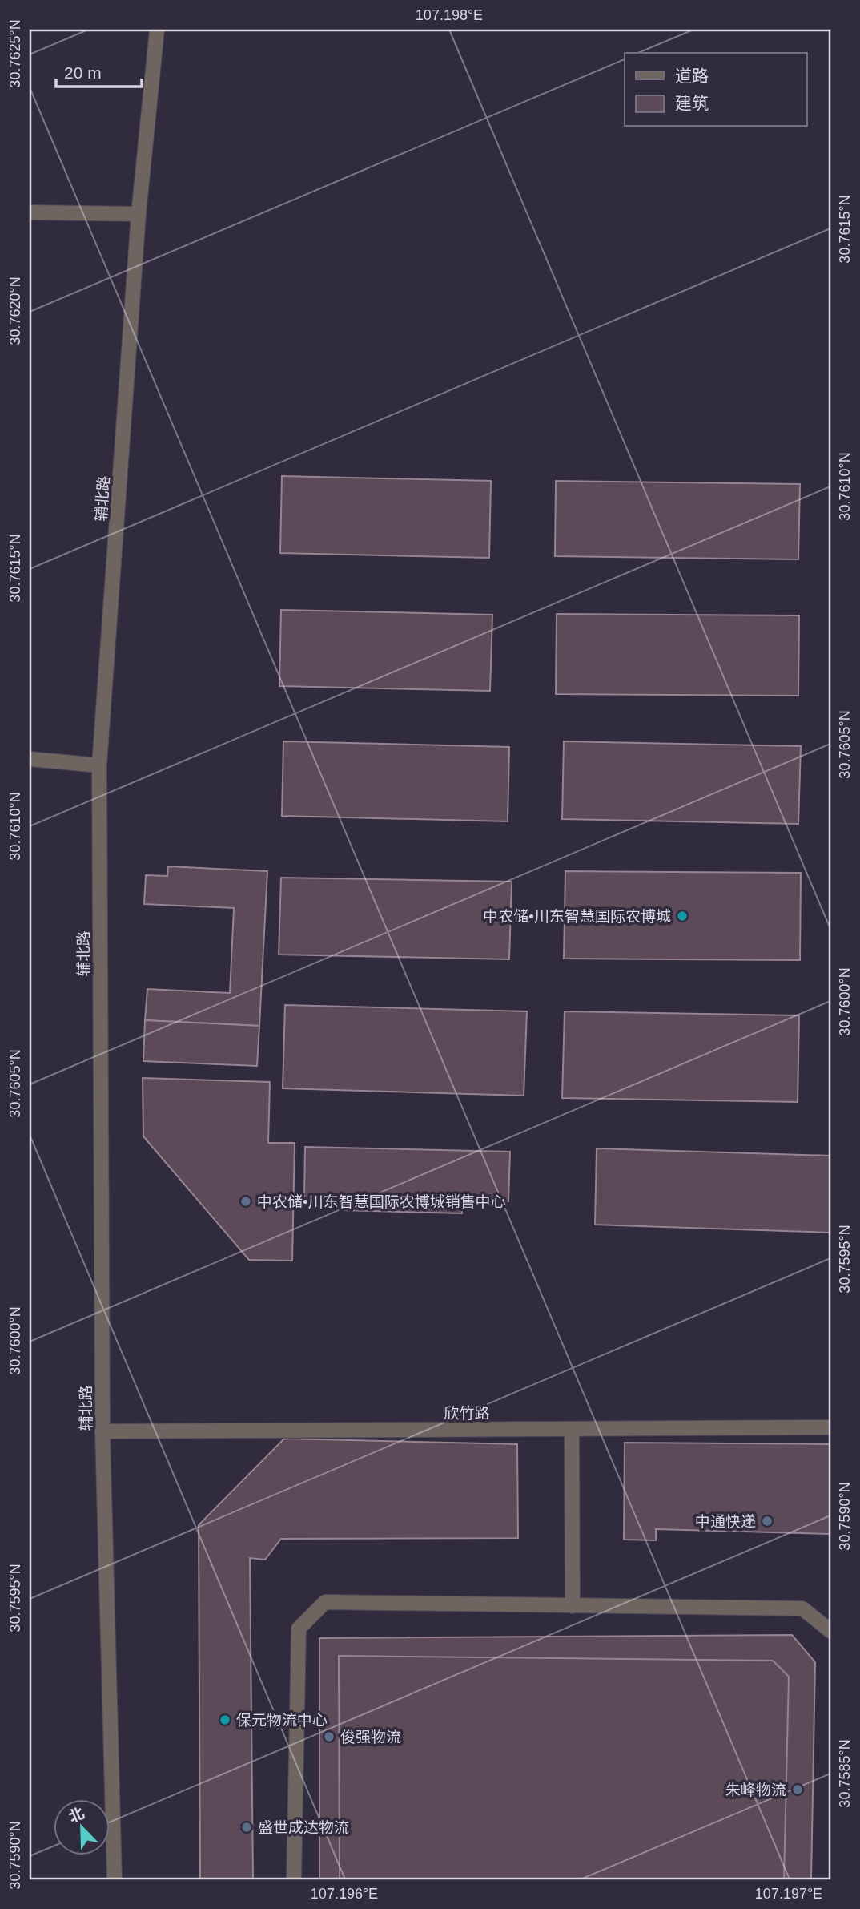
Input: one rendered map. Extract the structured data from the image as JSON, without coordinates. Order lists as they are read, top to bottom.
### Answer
{
  "streets": {
    "street": ["辅北路", "欣竹路"]
  },
  "crossings": [
    ["辅北路", "欣竹路"]
  ],
  "places": [
    "中农储•川东智慧国际农博城",
    "中农储•川东智慧国际农博城销售中心",
    "中通快递",
    "保元物流中心",
    "俊强物流",
    "朱峰物流",
    "盛世成达物流"
  ],
  "legend": ["道路", "建筑"],
  "scale_bar": "20 m",
  "north": "top left",
  "coordinates": [
    "107.198°E",
    "30.7625°N",
    "30.7615°N",
    "30.7620°N",
    "30.7610°N",
    "30.7605°N",
    "30.7600°N",
    "30.7595°N",
    "30.7590°N",
    "30.7585°N",
    "107.196°E",
    "107.197°E"
  ]
}
